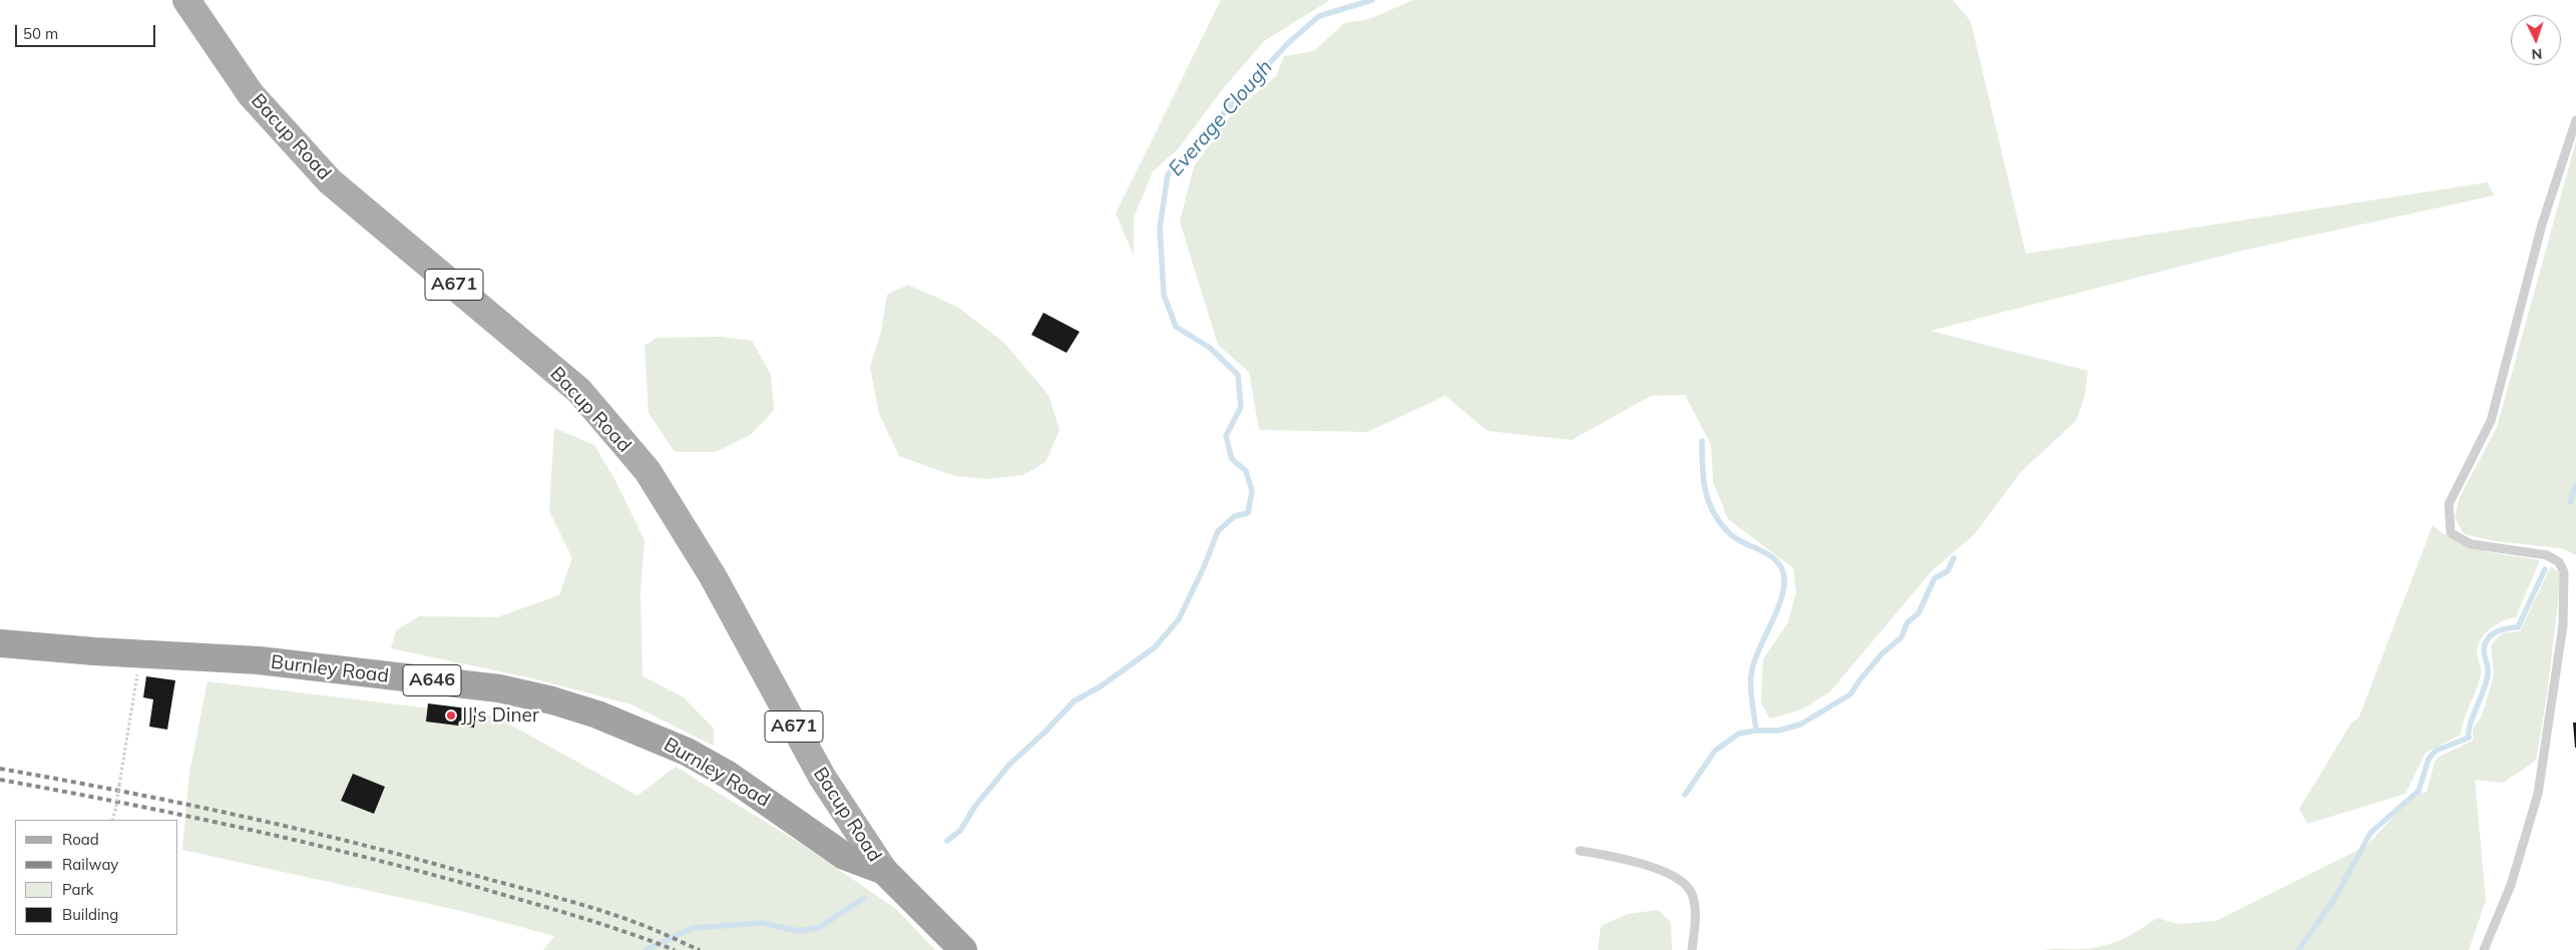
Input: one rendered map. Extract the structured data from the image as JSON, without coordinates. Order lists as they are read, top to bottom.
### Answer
{
  "streets": {
    "highway": ["Burnley Road", "A646"],
    "main road": ["Bacup Road", "A671"]
  },
  "crossings": [
    ["Bacup Road", "Burnley Road"]
  ],
  "water": ["Everage Clough"],
  "places": ["JJ's Diner"],
  "legend": [
    "Road",
    "Railway",
    "Park",
    "Building"
  ],
  "scale_bar": "50 m",
  "north": "bottom"
}
